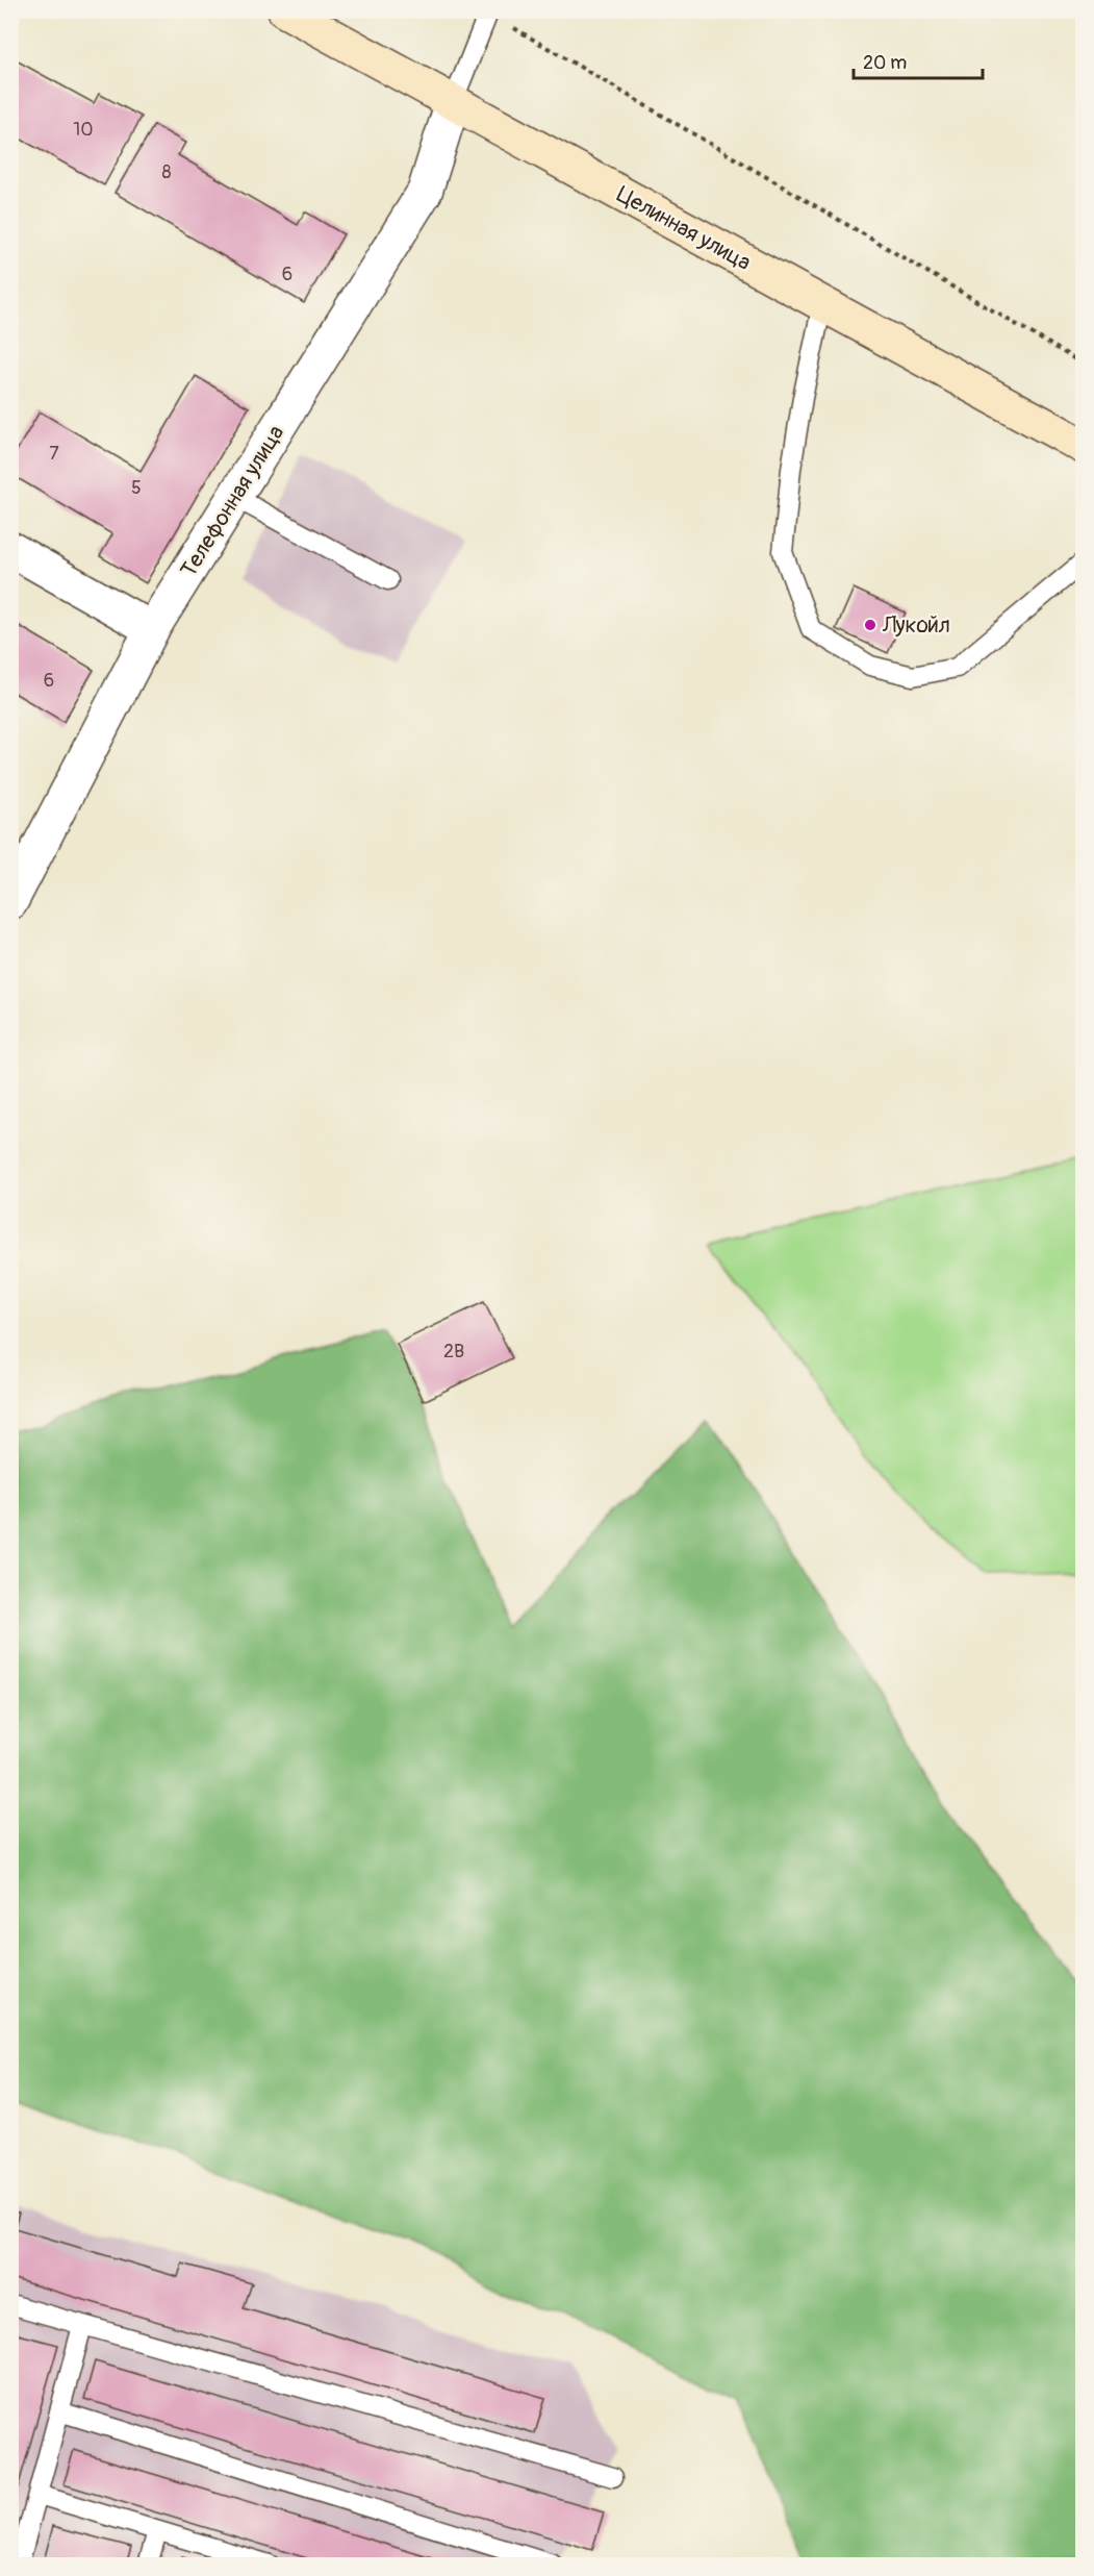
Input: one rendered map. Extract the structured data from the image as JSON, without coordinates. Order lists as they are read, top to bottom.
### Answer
{
  "streets": {
    "main road": ["Целинная улица"],
    "street": ["Телефонная улица"]
  },
  "crossings": [
    ["Целинная улица", "Телефонная улица"]
  ],
  "places": ["Лукойл"],
  "house_numbers": [
    "10",
    "8",
    "6",
    "7",
    "5",
    "6",
    "2В"
  ],
  "scale_bar": "20 m"
}
